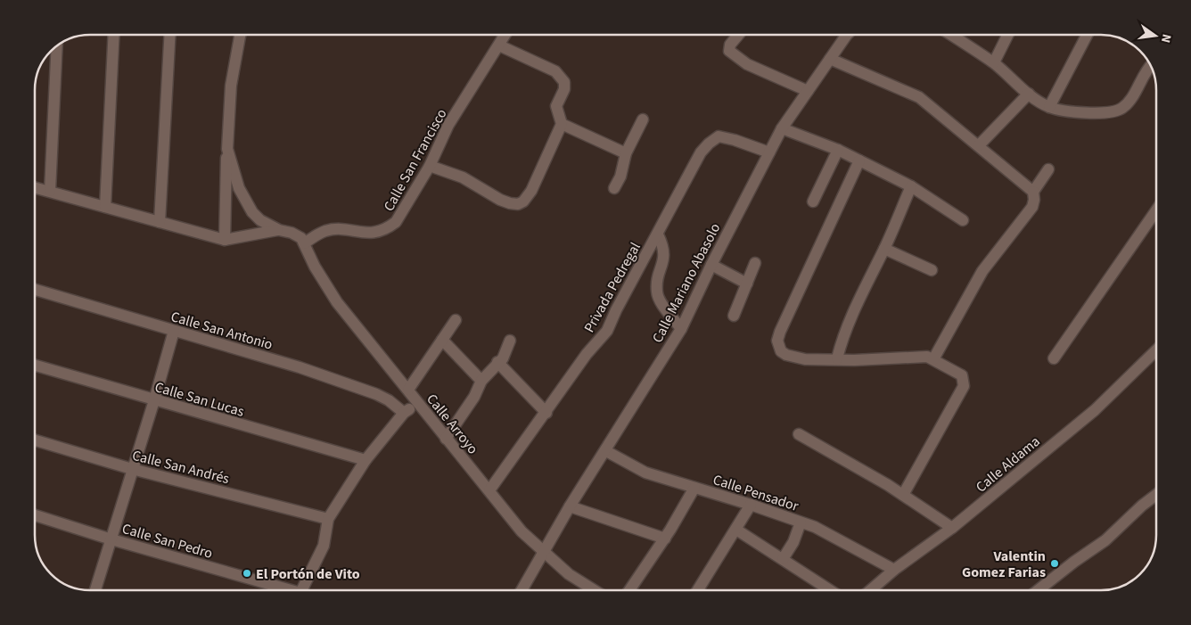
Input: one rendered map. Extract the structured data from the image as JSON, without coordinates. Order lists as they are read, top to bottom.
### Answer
{
  "streets": {
    "street": [
      "Calle San Francisco",
      "Calle Mariano Abasolo",
      "Privada Pedregal",
      "Calle San Antonio",
      "Calle San Lucas",
      "Calle Arroyo",
      "Calle Aldama",
      "Calle San Andrés",
      "Calle Pensador",
      "Calle San Pedro"
    ]
  },
  "crossings": [
    ["Calle San Francisco", "Calle Arroyo"],
    ["Calle Mariano Abasolo", "Privada Pedregal"],
    ["Calle Mariano Abasolo", "Calle Arroyo"],
    ["Calle Mariano Abasolo", "Calle Pensador"],
    ["Privada Pedregal", "Calle Arroyo"],
    ["Calle Aldama", "Calle Pensador"]
  ],
  "places": ["Valentin Gomez Farias", "El Portón de Vito"],
  "north": "right"
}
